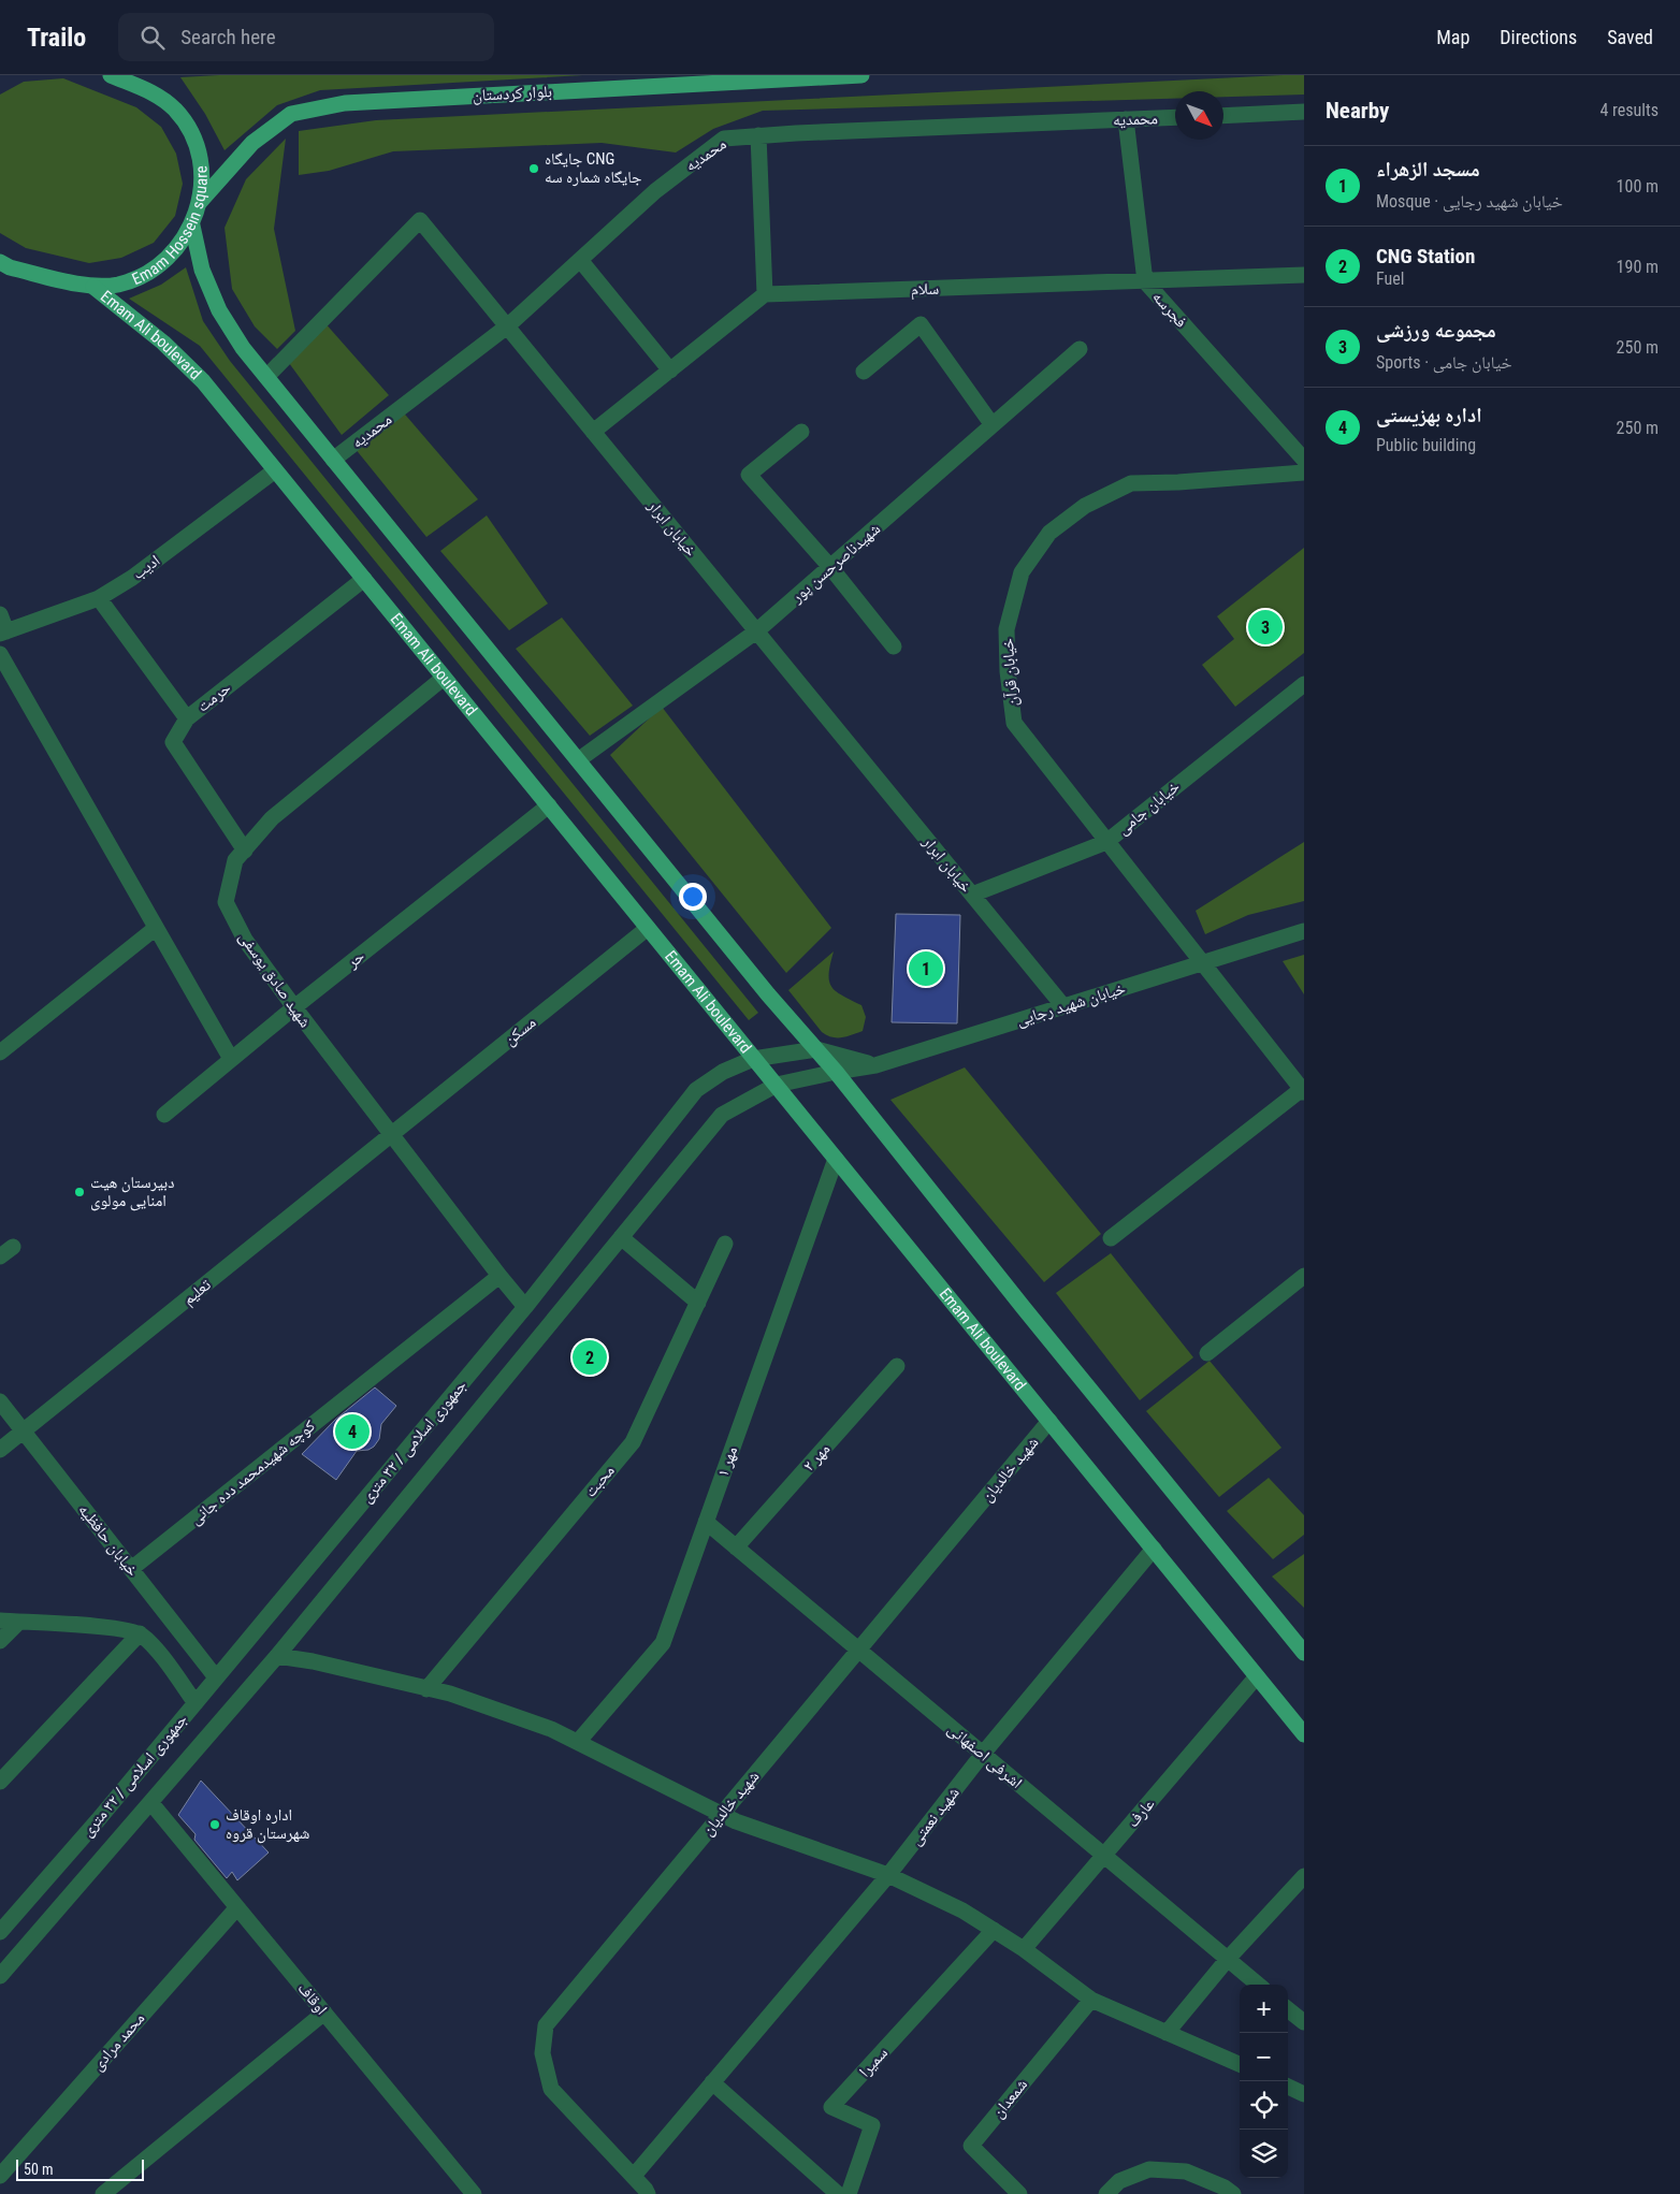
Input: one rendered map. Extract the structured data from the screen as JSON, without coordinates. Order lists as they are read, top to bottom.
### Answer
{
  "streets": {
    "main road": ["بلوار کردستان", "Emam Hossein square", "Emam Ali boulevard"],
    "street": [
      "محمدیه",
      "سلام",
      "فجرسه",
      "خیابان ابرار",
      "شهیدناصرحسن پور",
      "ادیب",
      "خیابان قرآن",
      "حرمت",
      "خیابان جامی",
      "حر",
      "شهید صادق یوسفی",
      "خیابان شهید رجایی",
      "مسکن",
      "تعلیم",
      "جمهوری اسلامی / ۳۲ متری",
      "مهر ۲",
      "مهر ۱",
      "شهید خالدیان",
      "کوچه شهیدمحمد دده جانی",
      "محبت",
      "خیابان حافظیه",
      "اشرفی اصفهانی",
      "عارف",
      "شهید نعمتی",
      "اوقاف",
      "محمد مرادی",
      "سمیرا",
      "شمعدان"
    ]
  },
  "crossings": [
    ["بلوار کردستان", "Emam Hossein square"],
    ["محمدیه", "فجرسه"],
    ["محمدیه", "خیابان ابرار"],
    ["Emam Hossein square", "Emam Ali boulevard"],
    ["سلام", "فجرسه"],
    ["Emam Ali boulevard", "ادیب"],
    ["Emam Ali boulevard", "حرمت"],
    ["Emam Ali boulevard", "حر"],
    ["Emam Ali boulevard", "شهید صادق یوسفی"],
    ["Emam Ali boulevard", "خیابان شهید رجایی"],
    ["Emam Ali boulevard", "مسکن"],
    ["Emam Ali boulevard", "جمهوری اسلامی / ۳۲ متری"],
    ["Emam Ali boulevard", "مهر ۱"],
    ["Emam Ali boulevard", "شهید خالدیان"],
    ["Emam Ali boulevard", "عارف"],
    ["Emam Ali boulevard", "شهید نعمتی"],
    ["خیابان ابرار", "شهیدناصرحسن پور"],
    ["خیابان ابرار", "خیابان جامی"],
    ["خیابان ابرار", "خیابان شهید رجایی"],
    ["خیابان قرآن", "خیابان جامی"],
    ["خیابان قرآن", "خیابان شهید رجایی"],
    ["حرمت", "شهید صادق یوسفی"],
    ["حر", "شهید صادق یوسفی"],
    ["شهید صادق یوسفی", "مسکن"],
    ["شهید صادق یوسفی", "تعلیم"],
    ["شهید صادق یوسفی", "جمهوری اسلامی / ۳۲ متری"],
    ["شهید صادق یوسفی", "کوچه شهیدمحمد دده جانی"],
    ["خیابان شهید رجایی", "جمهوری اسلامی / ۳۲ متری"],
    ["مسکن", "تعلیم"],
    ["تعلیم", "خیابان حافظیه"],
    ["جمهوری اسلامی / ۳۲ متری", "خیابان حافظیه"],
    ["جمهوری اسلامی / ۳۲ متری", "اوقاف"],
    ["مهر ۲", "اشرفی اصفهانی"],
    ["مهر ۱", "اشرفی اصفهانی"],
    ["شهید خالدیان", "اشرفی اصفهانی"],
    ["شهید خالدیان", "شهید نعمتی"],
    ["کوچه شهیدمحمد دده جانی", "خیابان حافظیه"],
    ["اشرفی اصفهانی", "عارف"],
    ["اشرفی اصفهانی", "شهید نعمتی"],
    ["اوقاف", "محمد مرادی"]
  ],
  "places": ["جایگاه CNG جایگاه شماره سه", "دبیرستان هیت امنایی مولوی", "اداره اوقاف شهرستان قروه"],
  "scale_bar": "50 m",
  "north": "bottom right",
  "page": {
    "header": "Trailo",
    "search": "Search here",
    "nav": ["Map", "Directions", "Saved"],
    "heading": ["Nearby", "4 results"],
    "list": [
      {
        "mark": "1",
        "name": "مسجد الزهراء",
        "note": "Mosque · خیابان شهید رجایی",
        "value": "100 m"
      },
      {
        "mark": "2",
        "name": "CNG Station",
        "note": "Fuel",
        "value": "190 m"
      },
      {
        "mark": "3",
        "name": "مجموعه ورزشی",
        "note": "Sports · خیابان جامی",
        "value": "250 m"
      },
      {
        "mark": "4",
        "name": "اداره بهزیستی",
        "note": "Public building",
        "value": "250 m"
      }
    ],
    "pins": [
      "3",
      "1",
      "2",
      "4"
    ],
    "map_buttons": ["+", "−"],
    "scale": "50 m"
  }
}
